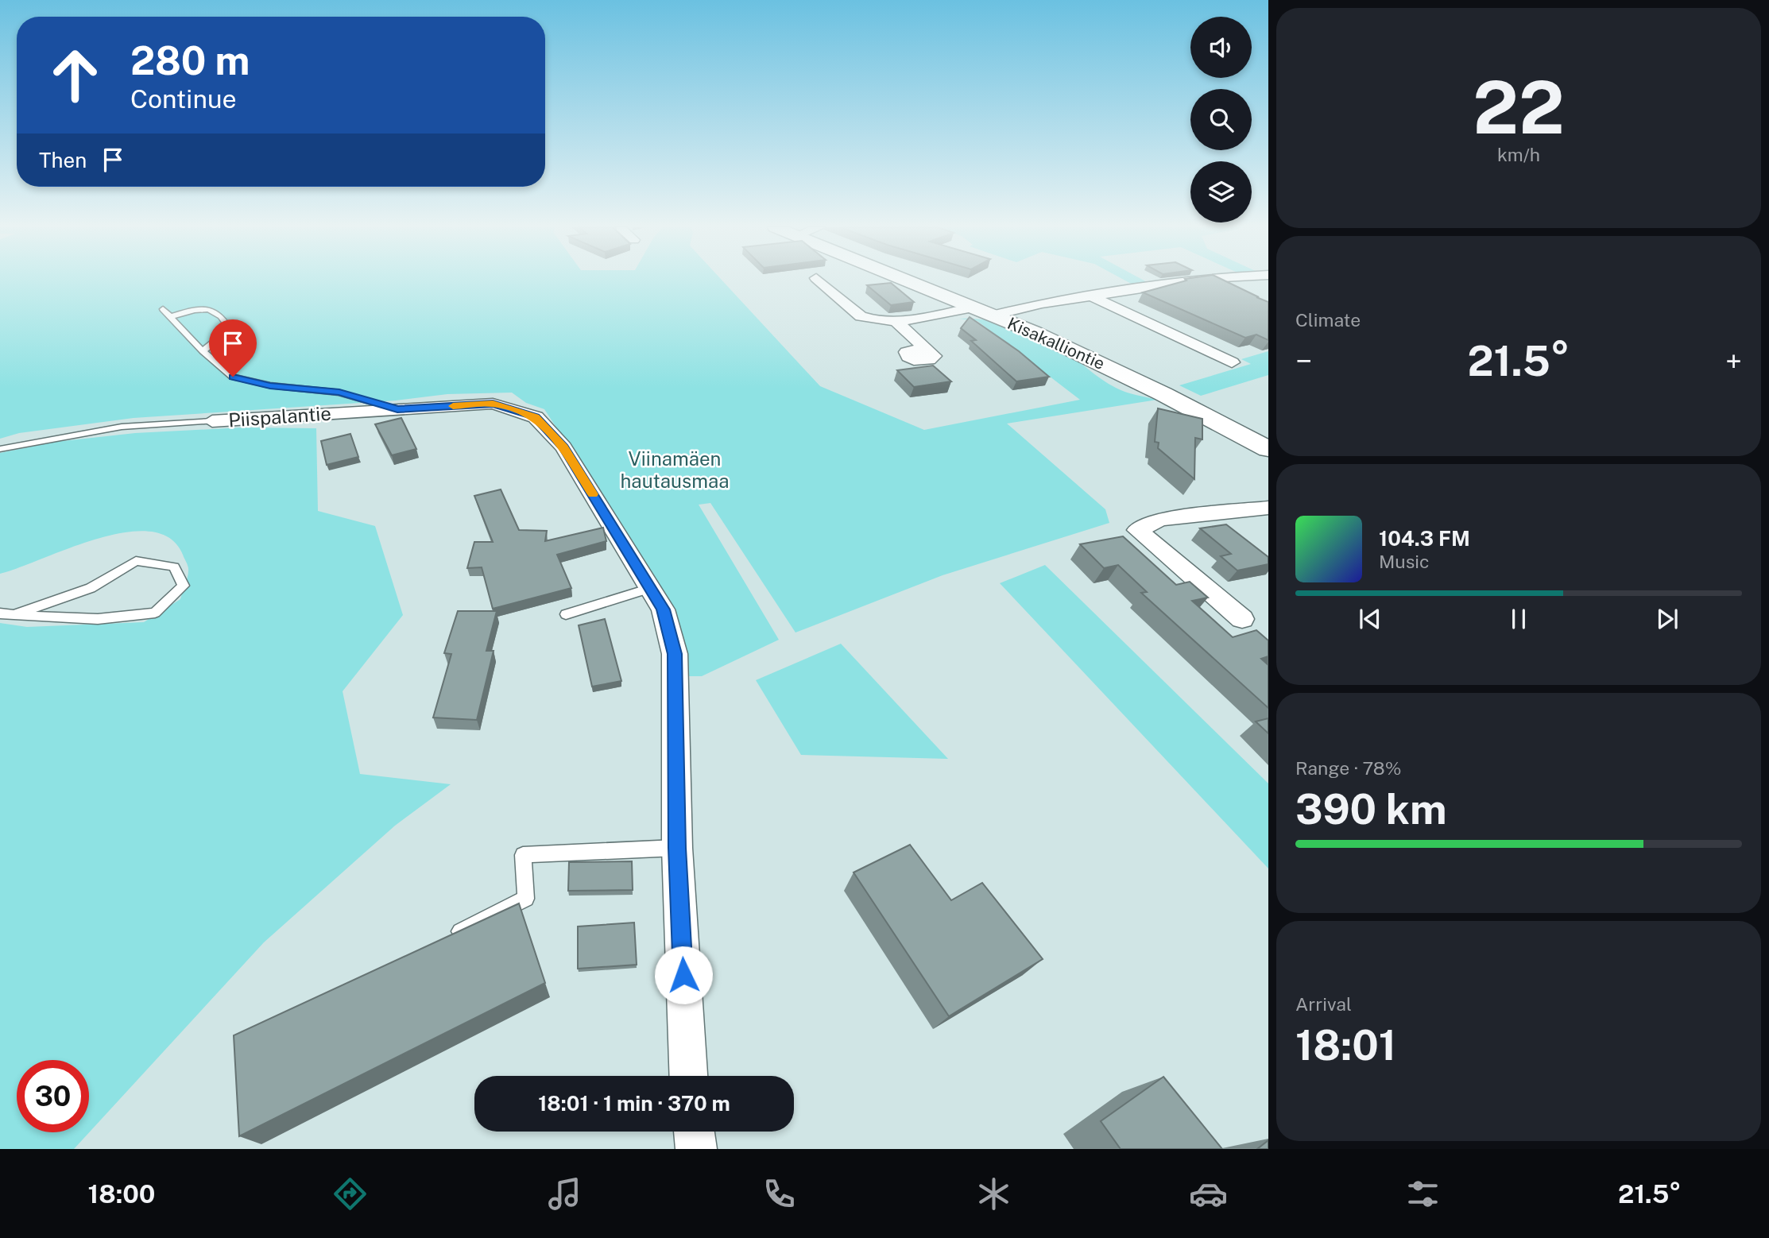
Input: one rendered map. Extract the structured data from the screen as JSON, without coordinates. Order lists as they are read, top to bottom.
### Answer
{
  "streets": {
    "street": ["Kisakalliontie", "Piispalantie"]
  },
  "parks": ["Viinamäen hautausmaa"],
  "page": {
    "tile": [
      ["22", "km/h"],
      "Climate",
      ["Range · 78%", "390 km"],
      ["Arrival", "18:01"]
    ],
    "turn": ["280 m", "Continue"],
    "then": "Then",
    "heat": ["−", "21.5°", "+"],
    "song": ["104.3 FM", "Music"],
    "limit": "30",
    "trip": "18:01 · 1 min · 370 m",
    "tabs": ["18:00", "21.5°"]
  }
}
